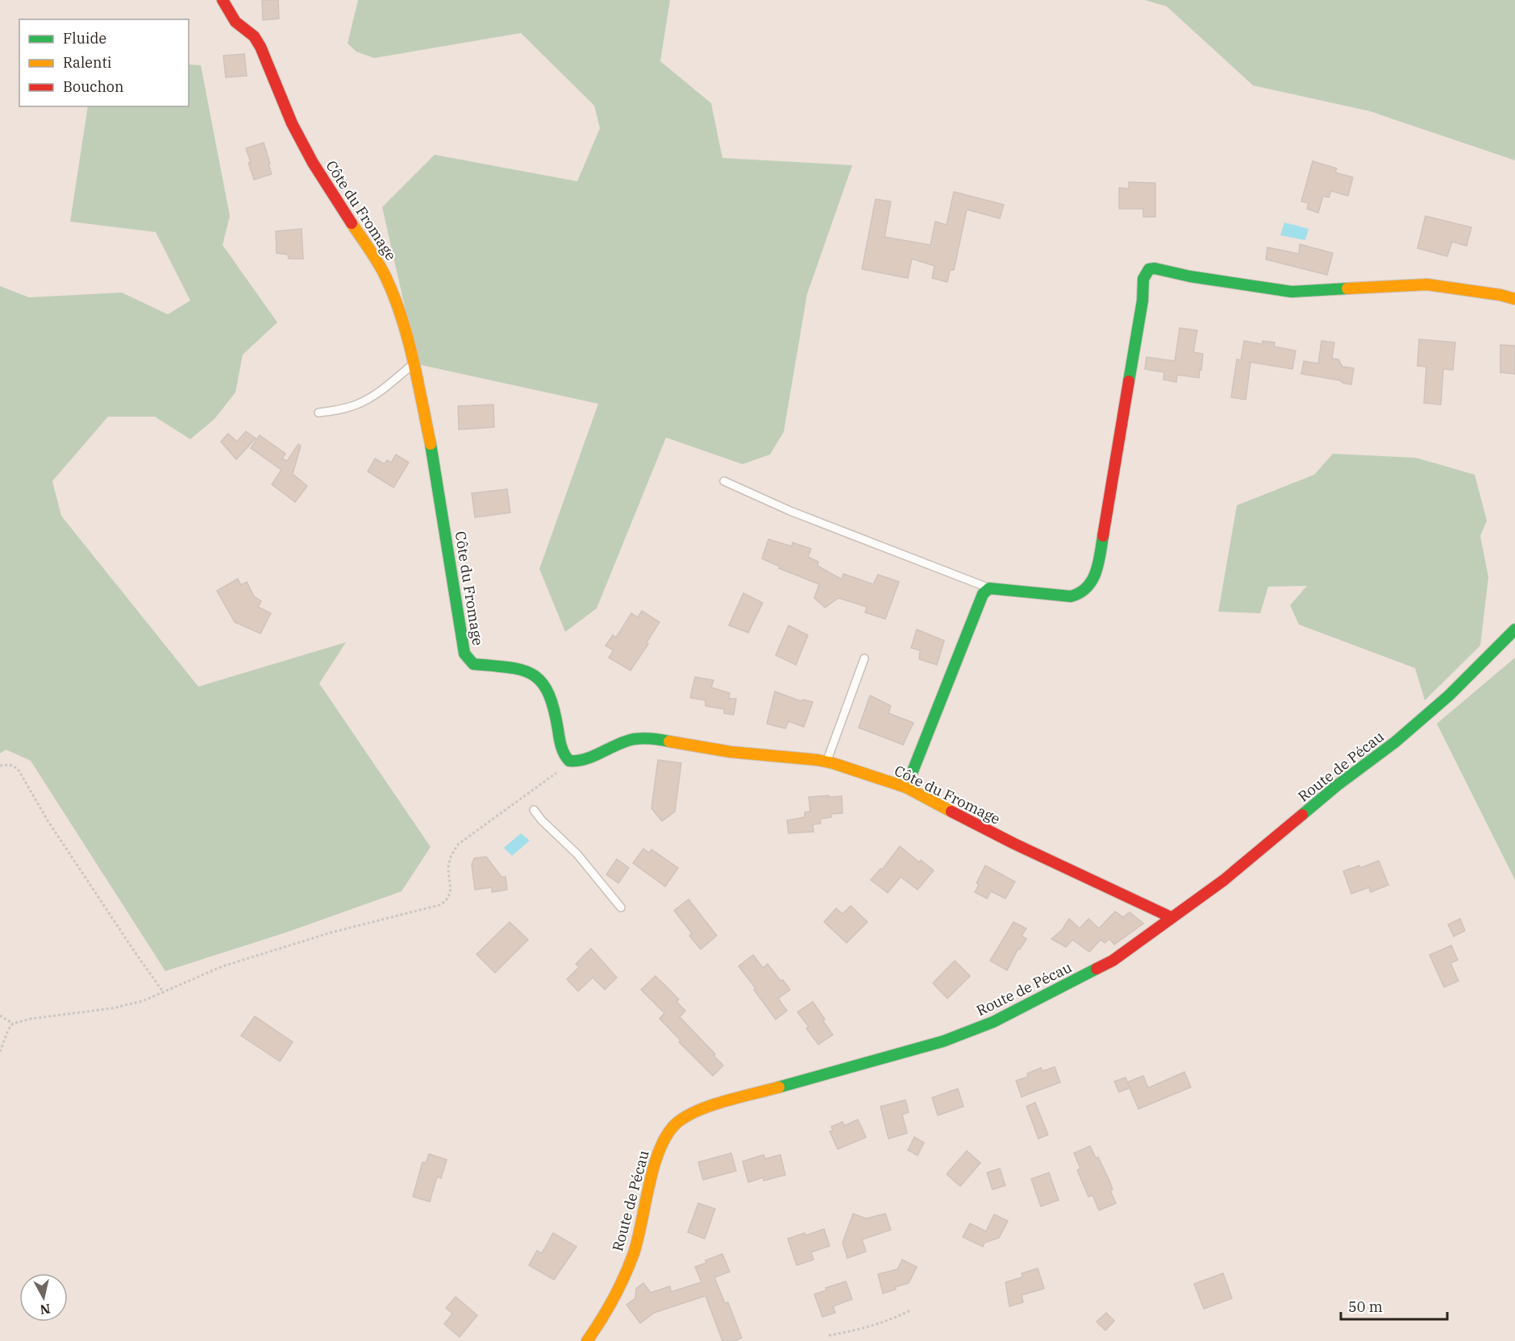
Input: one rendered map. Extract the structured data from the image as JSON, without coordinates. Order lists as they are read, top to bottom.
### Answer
{
  "streets": {
    "street": ["Côte du Fromage", "Route de Pécau"]
  },
  "crossings": [
    ["Côte du Fromage", "Route de Pécau"]
  ],
  "legend": ["Fluide", "Ralenti", "Bouchon"],
  "scale_bar": "50 m",
  "north": "bottom"
}
